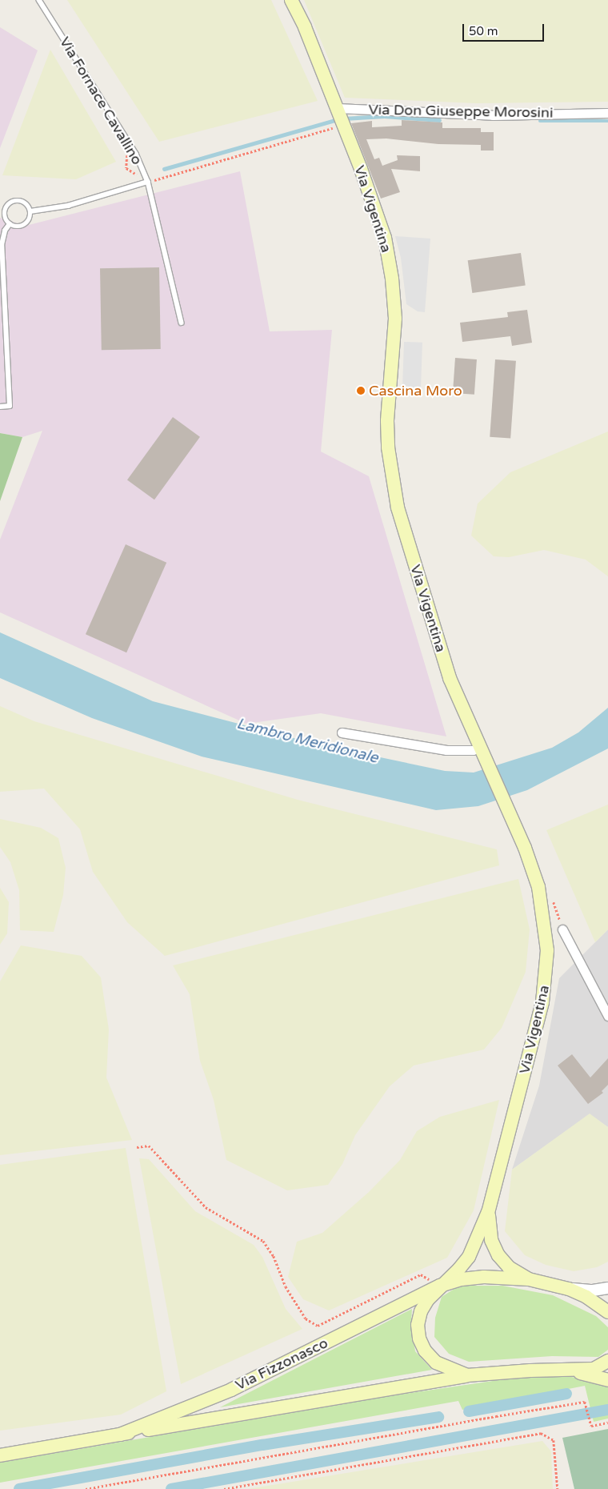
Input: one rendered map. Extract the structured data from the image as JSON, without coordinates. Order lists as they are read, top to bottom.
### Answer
{
  "streets": {
    "main road": ["Via Vigentina", "Via Fizzonasco"],
    "street": ["Via Don Giuseppe Morosini"],
    "lane": ["Via Fornace Cavallino"]
  },
  "crossings": [
    ["Via Don Giuseppe Morosini", "Via Vigentina"]
  ],
  "water": ["Lambro Meridionale"],
  "places": ["Cascina Moro"],
  "scale_bar": "50 m"
}
